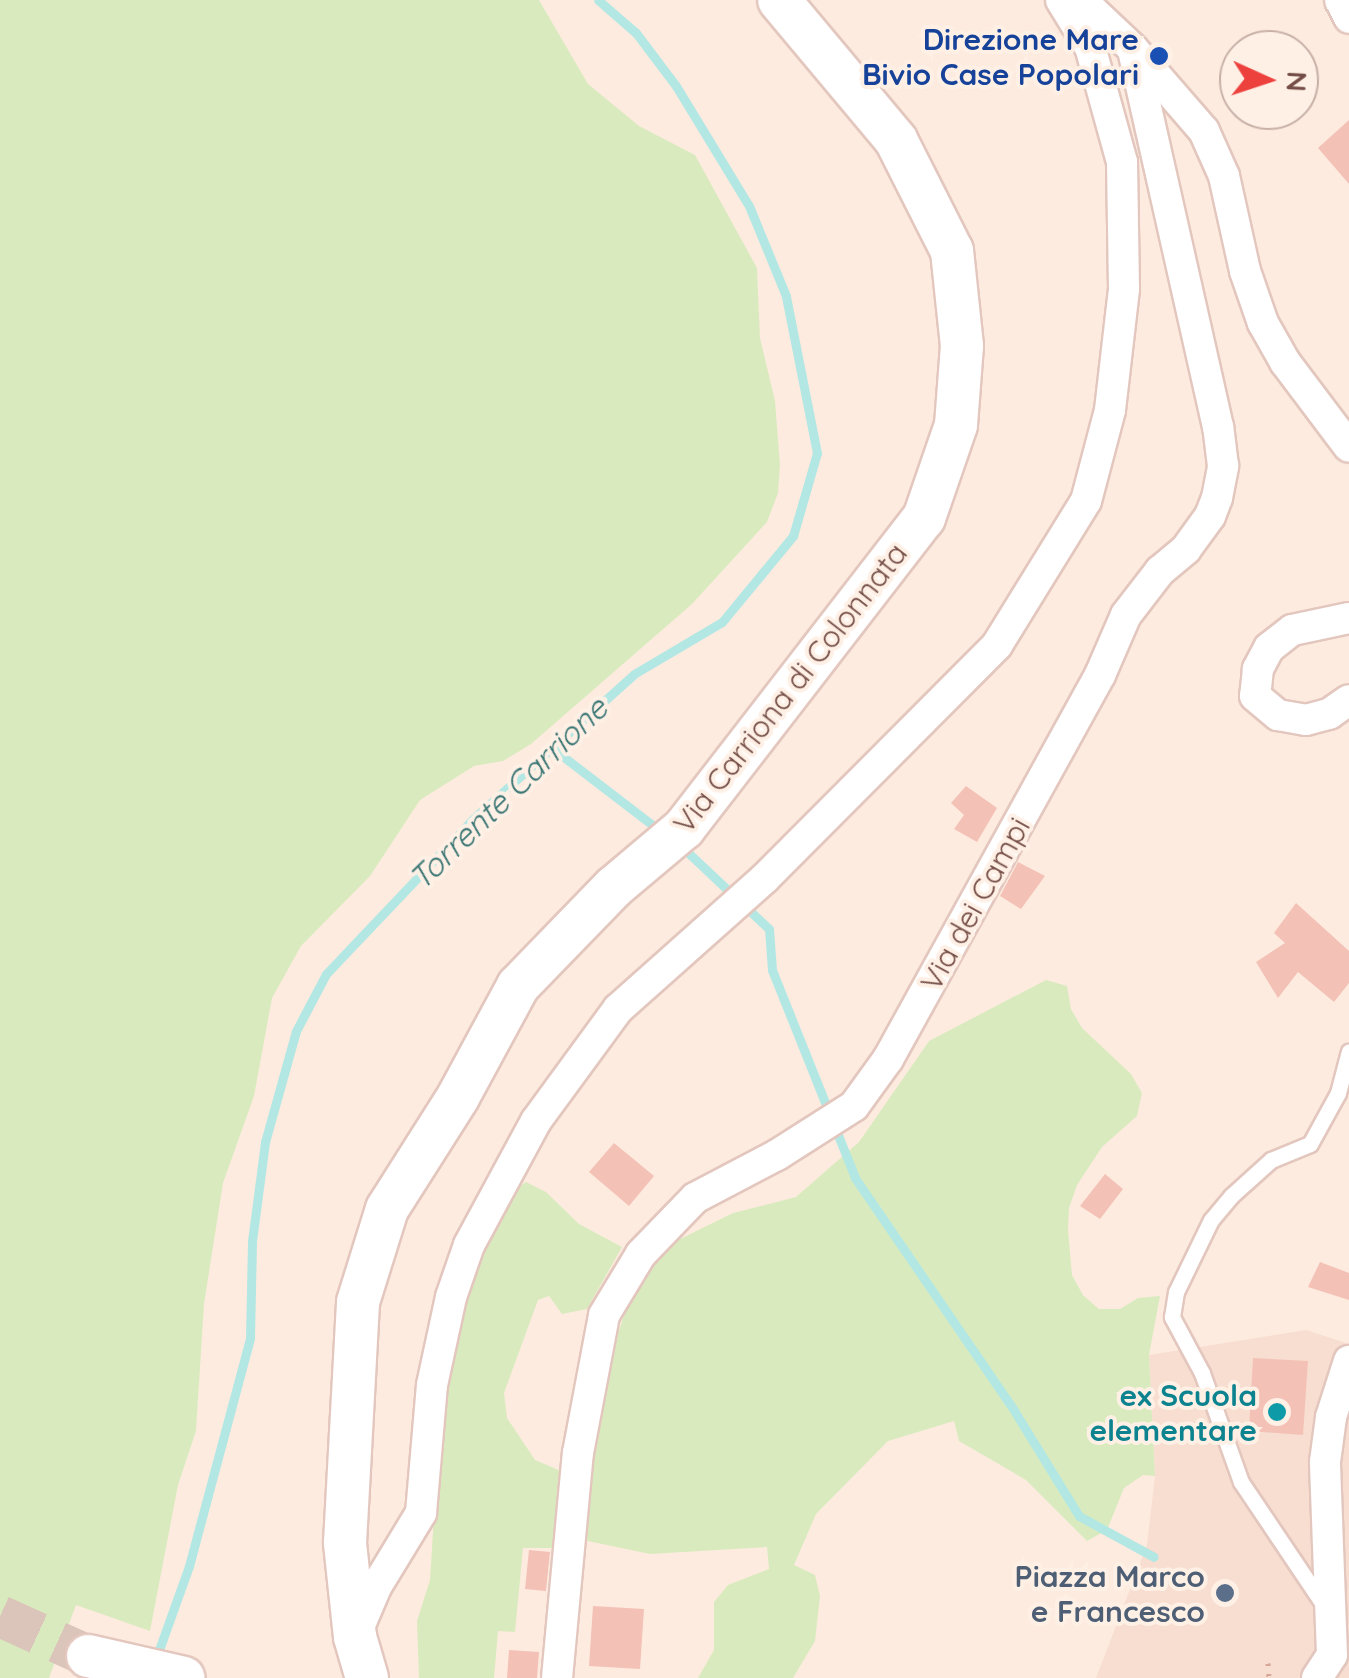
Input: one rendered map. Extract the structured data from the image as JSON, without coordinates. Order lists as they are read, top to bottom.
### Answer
{
  "streets": {
    "main road": ["Via Carriona di Colonnata"],
    "street": ["Via dei Campi"]
  },
  "water": ["Torrente Carrione"],
  "places": ["Direzione Mare Bivio Case Popolari", "ex Scuola elementare", "Piazza Marco e Francesco"],
  "north": "right"
}
